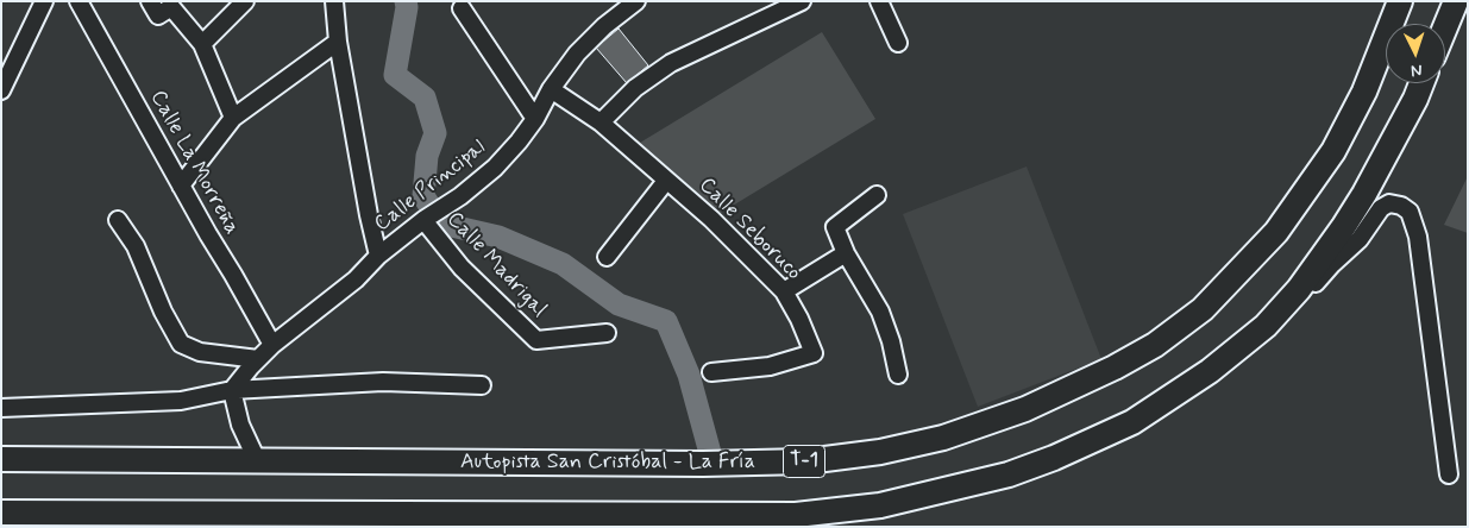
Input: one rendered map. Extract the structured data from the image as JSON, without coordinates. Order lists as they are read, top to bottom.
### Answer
{
  "streets": {
    "highway": ["T-1", "Autopista San Cristóbal - La Fría"],
    "street": [
      "Calle La Morreña",
      "Calle Principal",
      "Calle Seboruco",
      "Calle Madrigal"
    ]
  },
  "crossings": [
    ["Calle La Morreña", "Calle Principal"],
    ["Calle Principal", "Calle Seboruco"],
    ["Calle Principal", "Calle Madrigal"]
  ],
  "north": "bottom"
}
